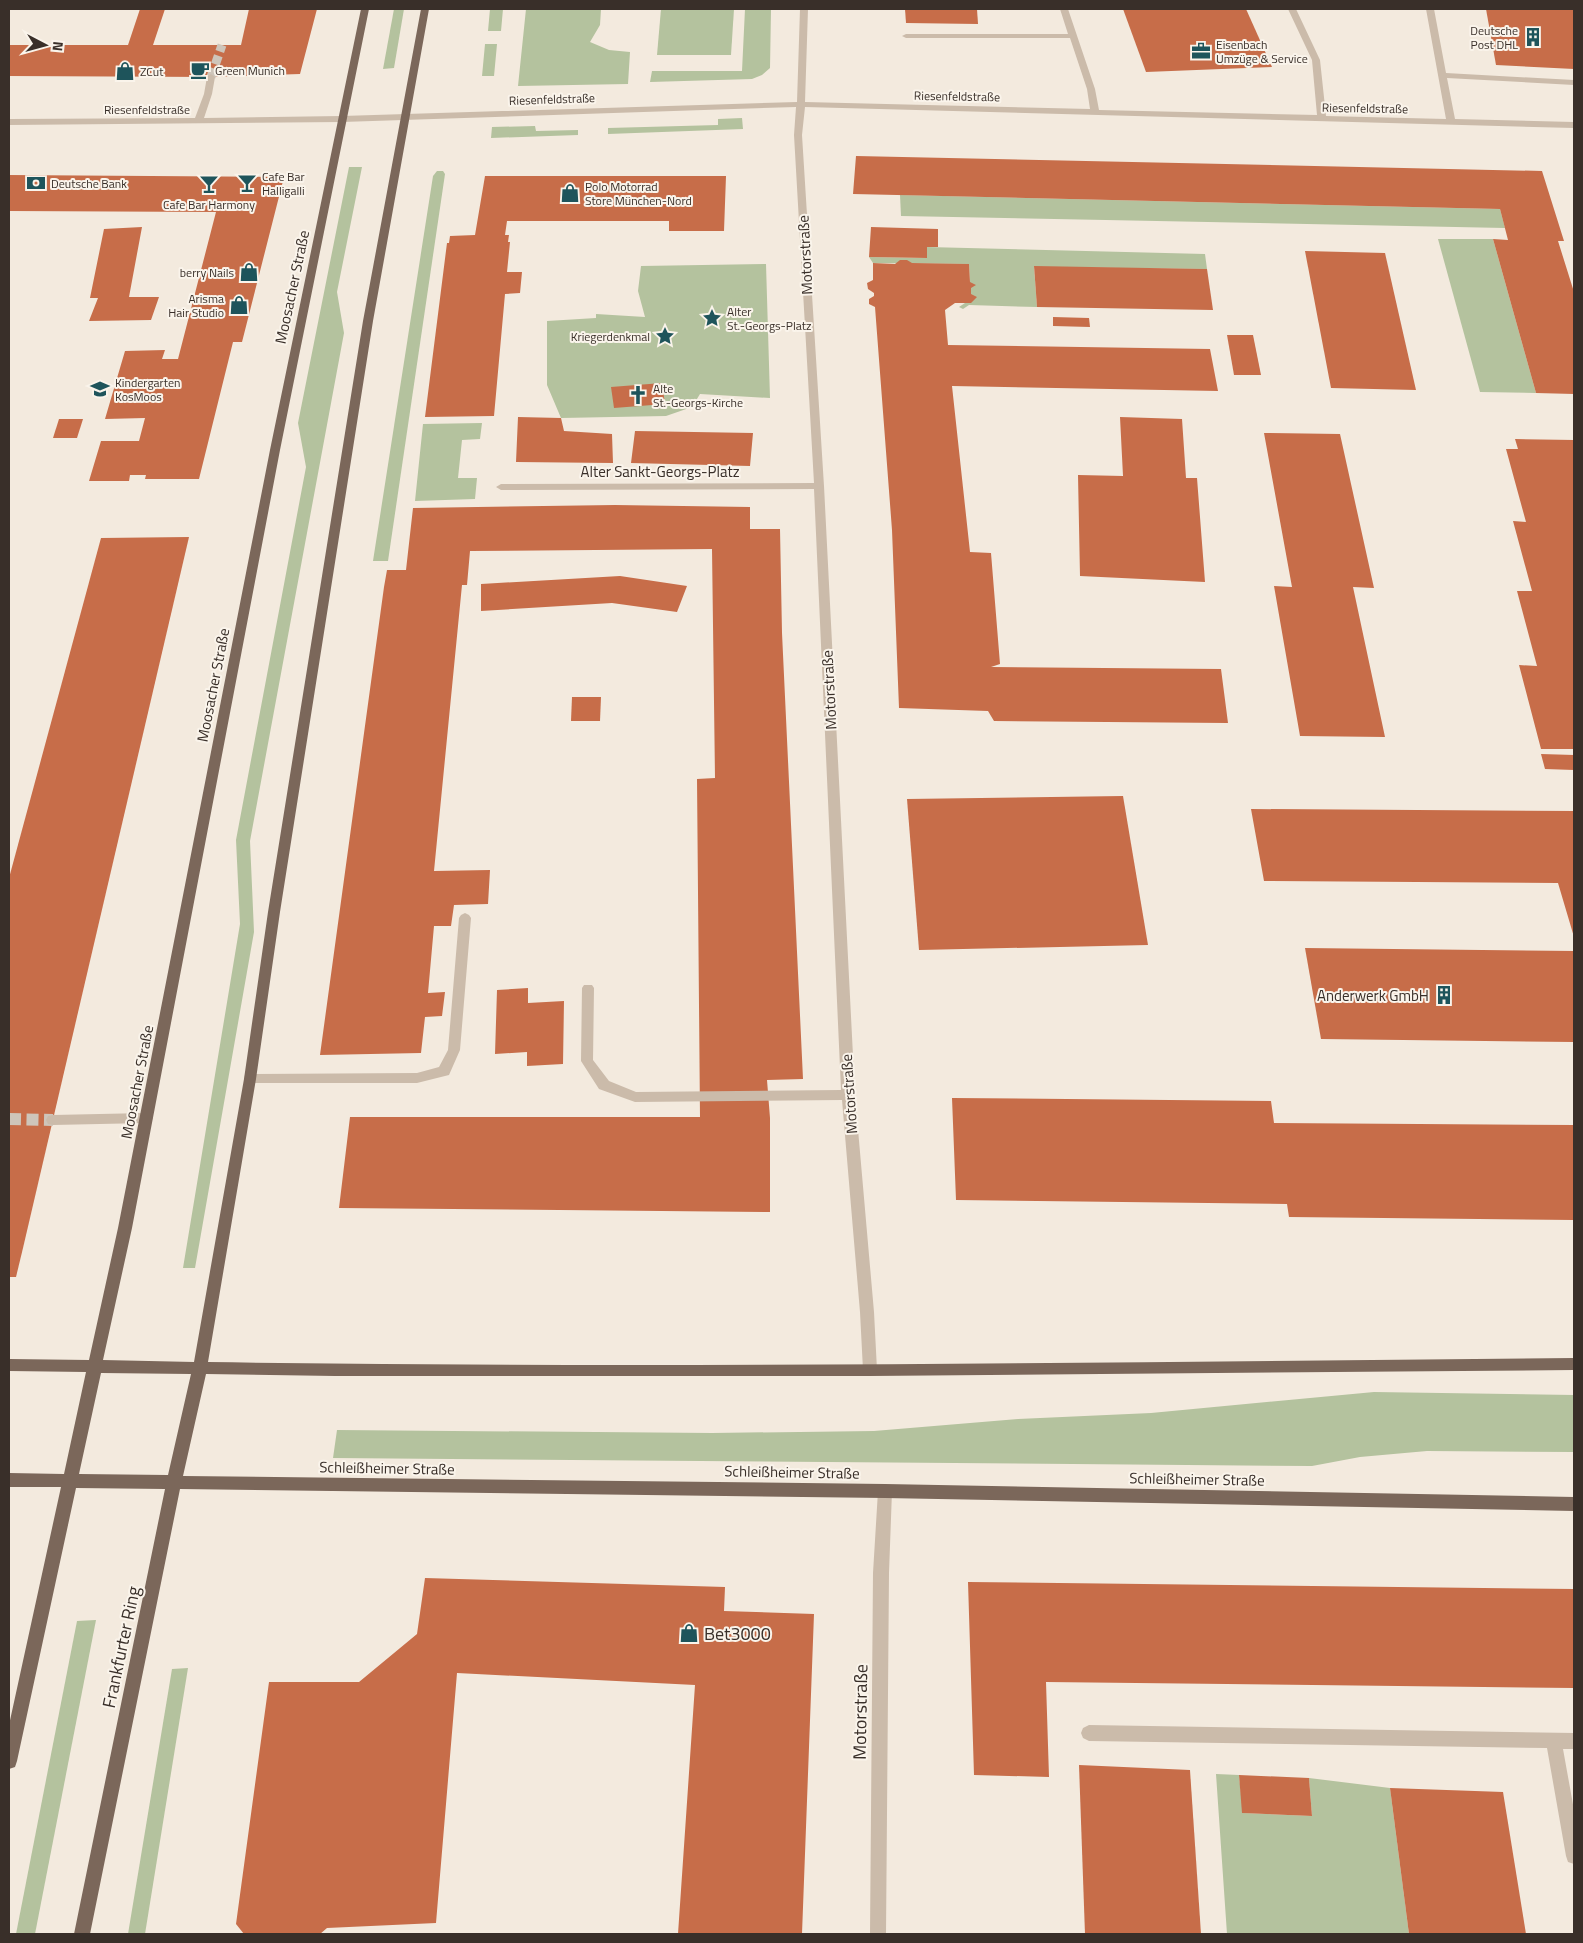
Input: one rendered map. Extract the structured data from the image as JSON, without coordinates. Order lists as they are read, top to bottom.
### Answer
{
  "streets": {
    "main road": ["Moosacher Straße", "Schleißheimer Straße", "Frankfurter Ring"],
    "street": ["Riesenfeldstraße", "Motorstraße", "Alter Sankt-Georgs-Platz"]
  },
  "crossings": [
    ["Riesenfeldstraße", "Motorstraße"],
    ["Riesenfeldstraße", "Moosacher Straße"],
    ["Motorstraße", "Alter Sankt-Georgs-Platz"],
    ["Motorstraße", "Schleißheimer Straße"],
    ["Schleißheimer Straße", "Frankfurter Ring"]
  ],
  "places": {
    "building": ["Deutsche Post DHL", "Anderwerk GmbH"],
    "office": ["Eisenbach Umzüge & Service"],
    "cafe": ["Green Munich"],
    "shop": [
      "ZCut",
      "Polo Motorrad Store München-Nord",
      "berry Nails",
      "Arisma Hair Studio",
      "Bet3000"
    ],
    "bank": ["Deutsche Bank"],
    "bar": ["Cafe Bar Halligalli", "Cafe Bar Harmony"],
    "place": ["Alter St.-Georgs-Platz", "Kriegerdenkmal"],
    "school or university": ["Kindergarten KosMoos"],
    "church": ["Alte St.-Georgs-Kirche"]
  },
  "north": "right"
}
